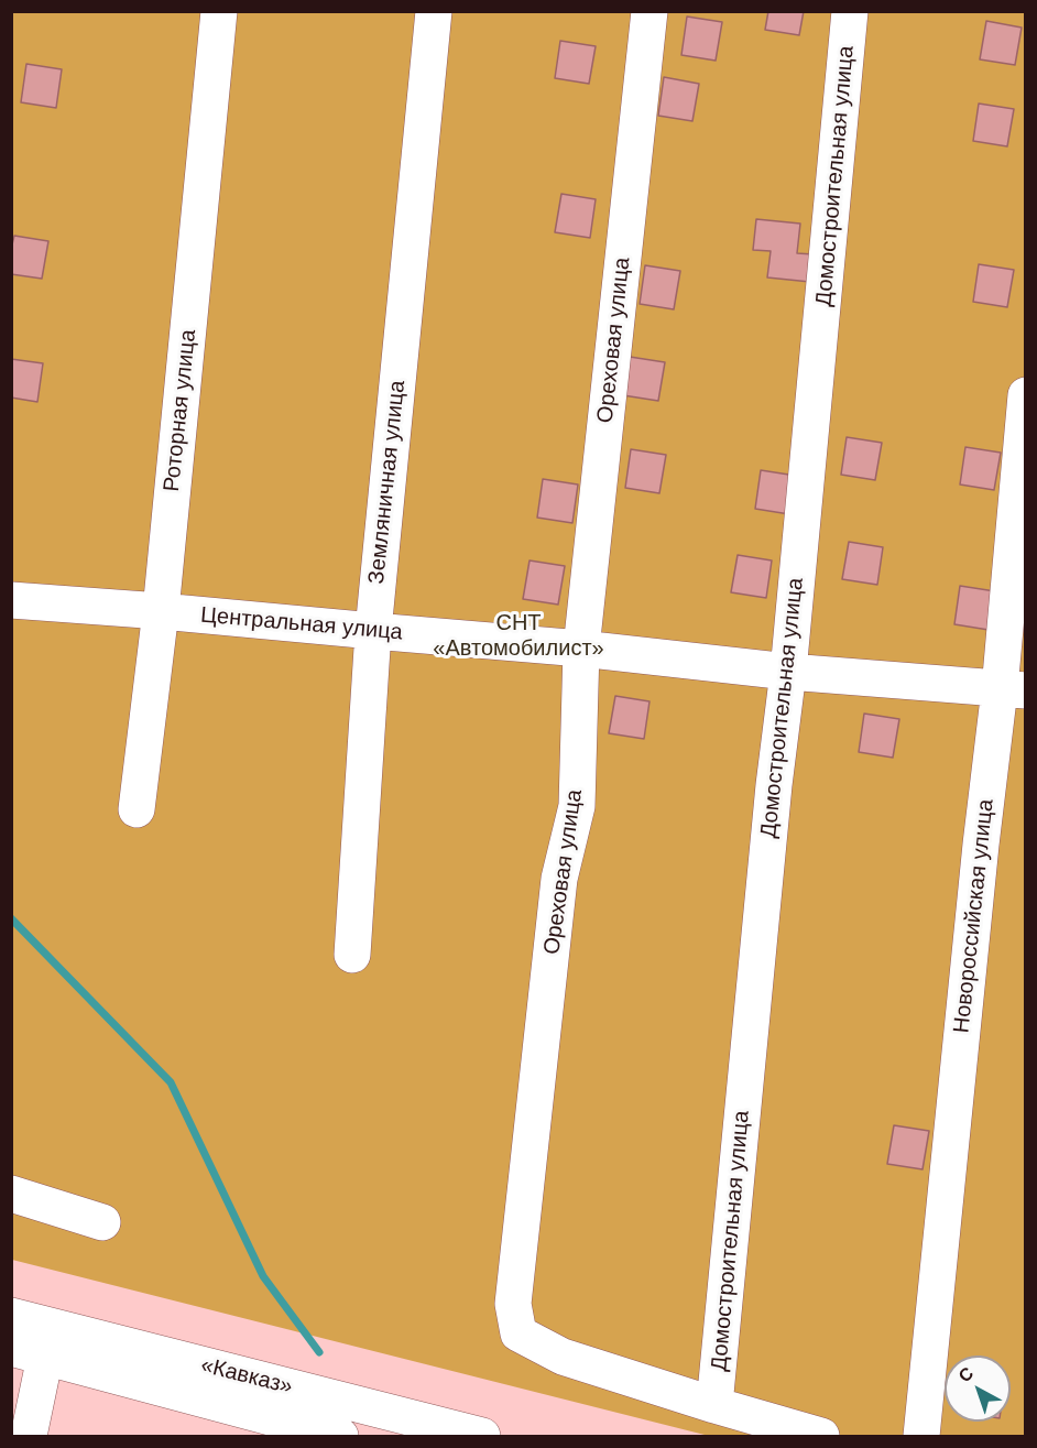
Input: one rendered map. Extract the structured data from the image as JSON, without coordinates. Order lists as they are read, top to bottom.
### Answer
{
  "streets": {
    "main road": [
      "Домостроительная улица",
      "Ореховая улица",
      "Роторная улица",
      "Земляничная улица",
      "Центральная улица",
      "Новороссийская улица",
      "«Кавказ»"
    ]
  },
  "crossings": [
    ["Домостроительная улица", "Ореховая улица"],
    ["Домостроительная улица", "Центральная улица"],
    ["Ореховая улица", "Центральная улица"],
    ["Роторная улица", "Центральная улица"],
    ["Земляничная улица", "Центральная улица"],
    ["Центральная улица", "Новороссийская улица"]
  ],
  "parks": ["СНТ «Автомобилист»"],
  "north": "top left"
}
